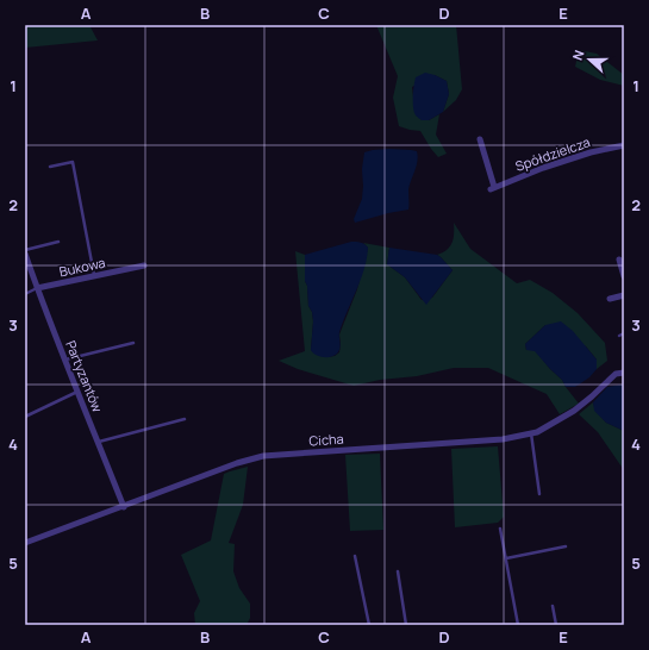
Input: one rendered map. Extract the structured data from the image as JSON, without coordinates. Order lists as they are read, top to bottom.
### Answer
{
  "streets": {
    "street": [
      "Spółdzielcza",
      "Bukowa",
      "Partyzantów",
      "Cicha"
    ]
  },
  "crossings": [
    ["Bukowa", "Partyzantów"],
    ["Partyzantów", "Cicha"]
  ],
  "north": "left",
  "grid": {
    "columns": [
      "A",
      "B",
      "C",
      "D",
      "E"
    ],
    "rows": [
      "1",
      "2",
      "3",
      "4",
      "5"
    ]
  }
}
